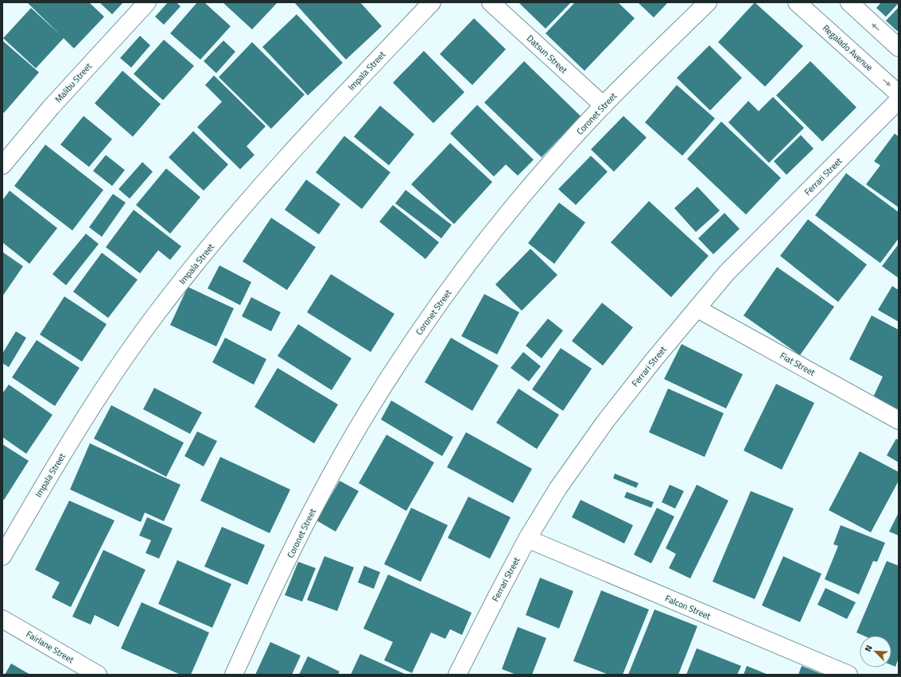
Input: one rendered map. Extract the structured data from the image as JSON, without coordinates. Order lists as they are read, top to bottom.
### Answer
{
  "streets": {
    "street": [
      "Regalado Avenue",
      "Datsun Street",
      "Impala Street",
      "Malibu Street",
      "Coronet Street",
      "Ferrari Street",
      "Fiat Street",
      "Falcon Street",
      "Fairlane Street"
    ]
  },
  "crossings": [
    ["Datsun Street", "Coronet Street"],
    ["Ferrari Street", "Fiat Street"],
    ["Ferrari Street", "Falcon Street"]
  ],
  "north": "top left"
}
